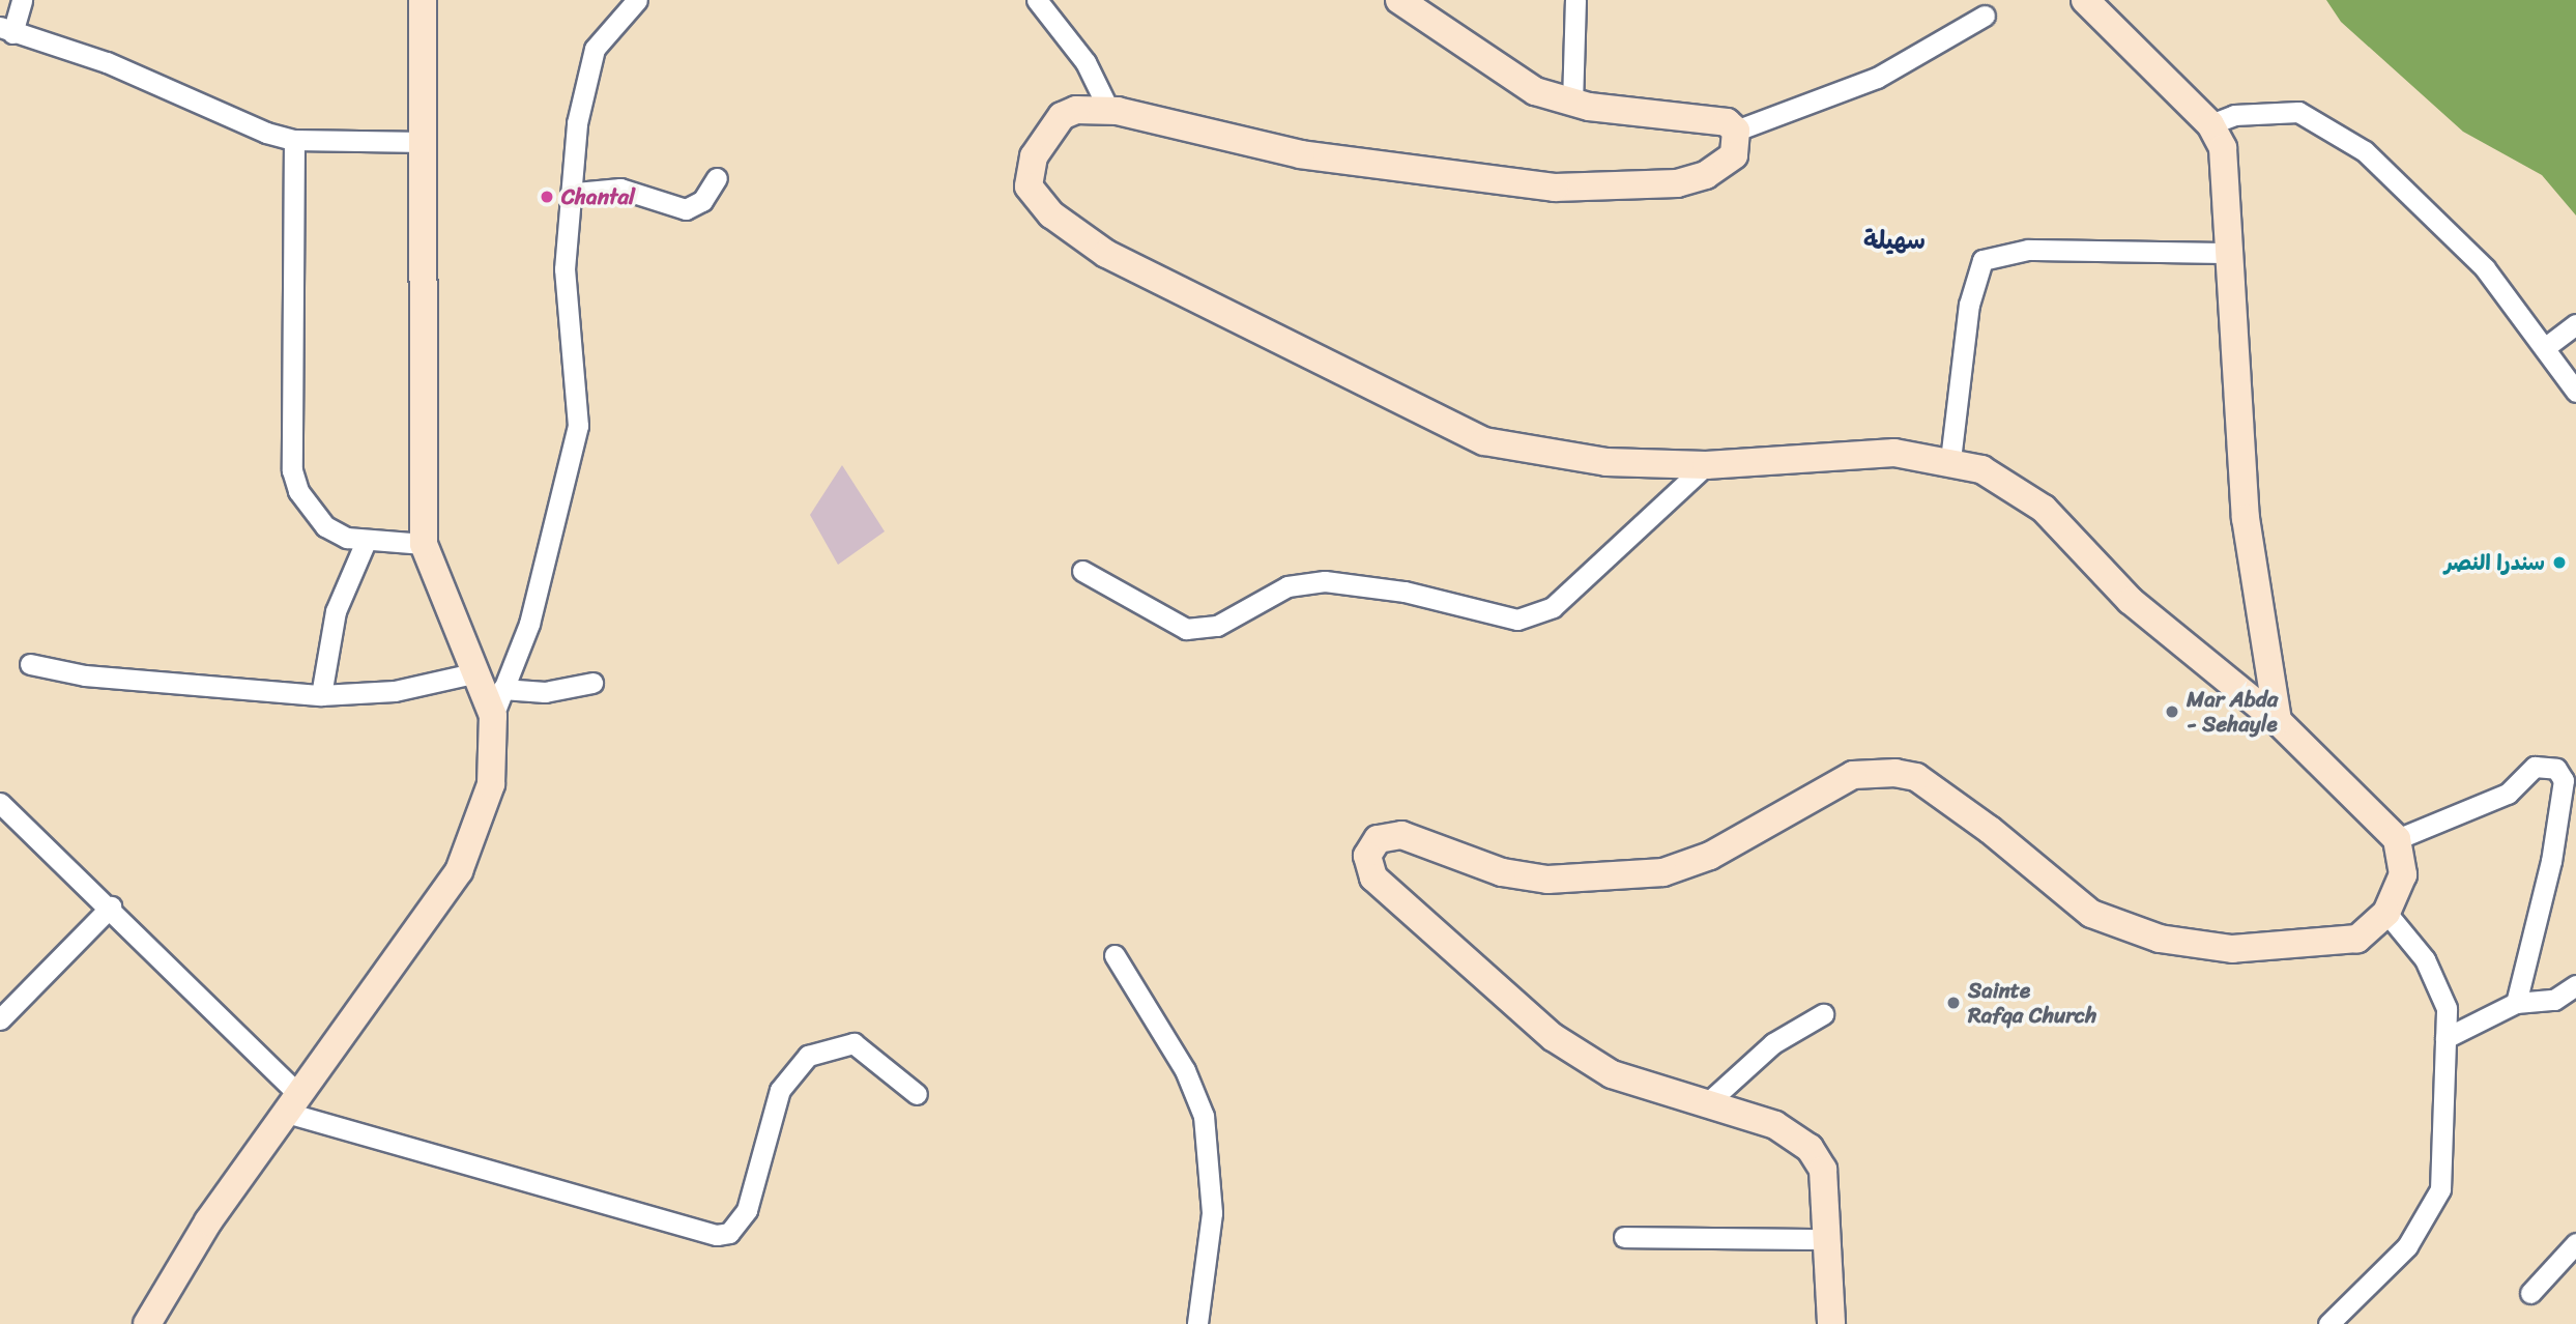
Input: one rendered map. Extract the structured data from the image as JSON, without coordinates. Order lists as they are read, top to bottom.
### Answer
{
  "districts": ["سهيلة"],
  "places": [
    "Chantal",
    "سندرا النصر",
    "Mar Abda - Sehayle",
    "Sainte Rafqa Church"
  ]
}
